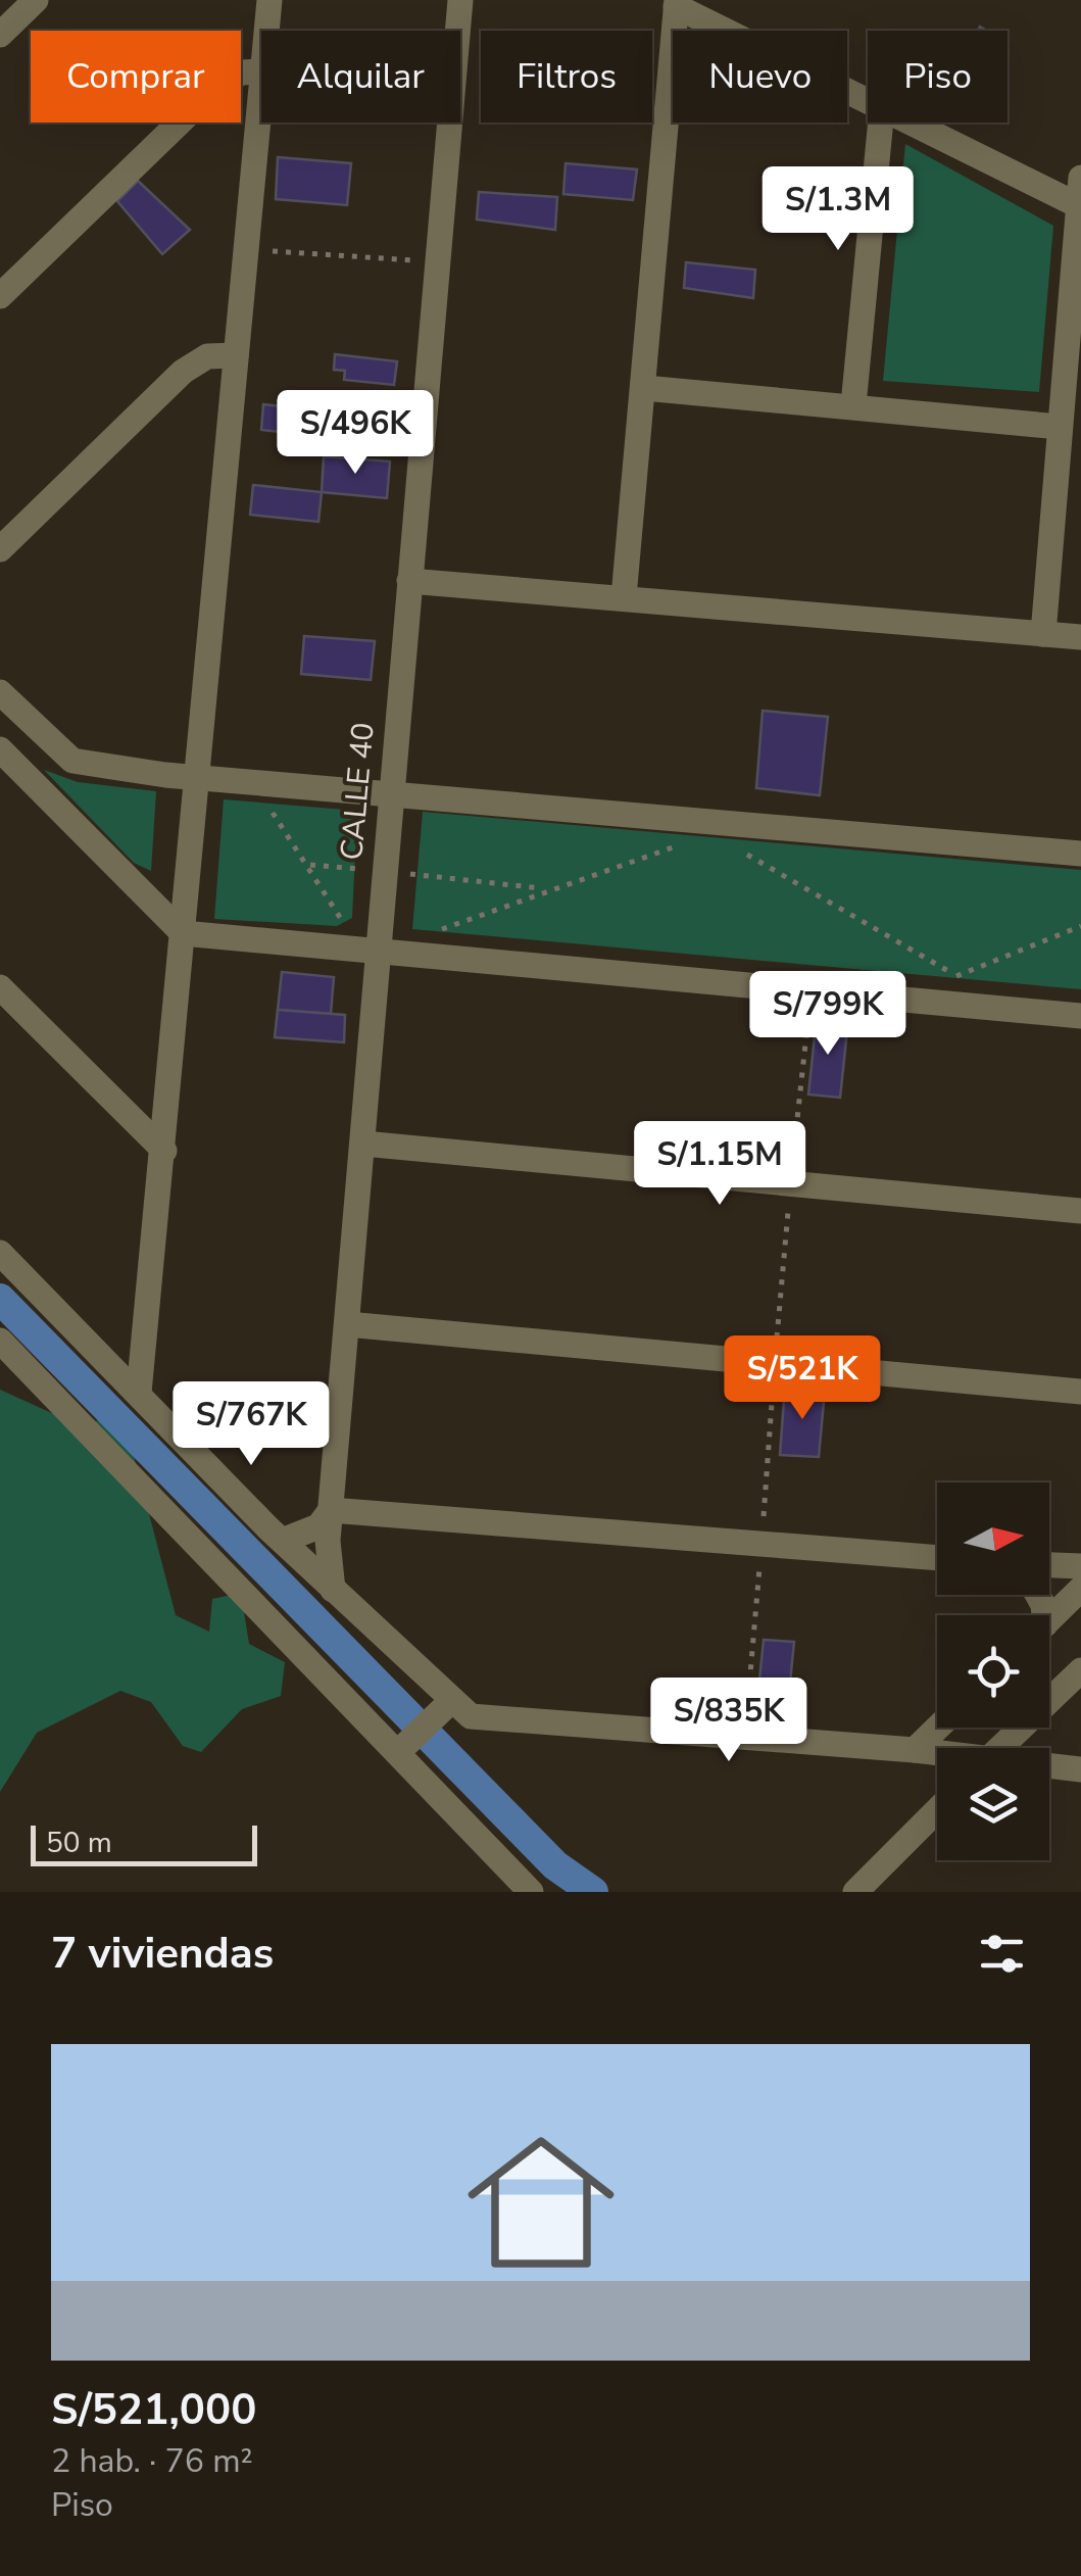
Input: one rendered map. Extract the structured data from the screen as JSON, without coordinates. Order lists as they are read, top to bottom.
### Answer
{
  "streets": {
    "street": ["CALLE 40"]
  },
  "scale_bar": "50 m",
  "north": "right",
  "page": {
    "chip": [
      "Comprar",
      "Alquilar",
      "Filtros",
      "Nuevo",
      "Piso"
    ],
    "price": [
      "S/1.3M",
      "S/496K",
      "S/799K",
      "S/1.15M",
      "S/521K",
      "S/767K",
      "S/835K"
    ],
    "scale": "50 m",
    "heading": "7 viviendas",
    "list": [
      {
        "name": "S/521,000",
        "note": "2 hab. · 76 m² · Piso"
      }
    ]
  }
}
